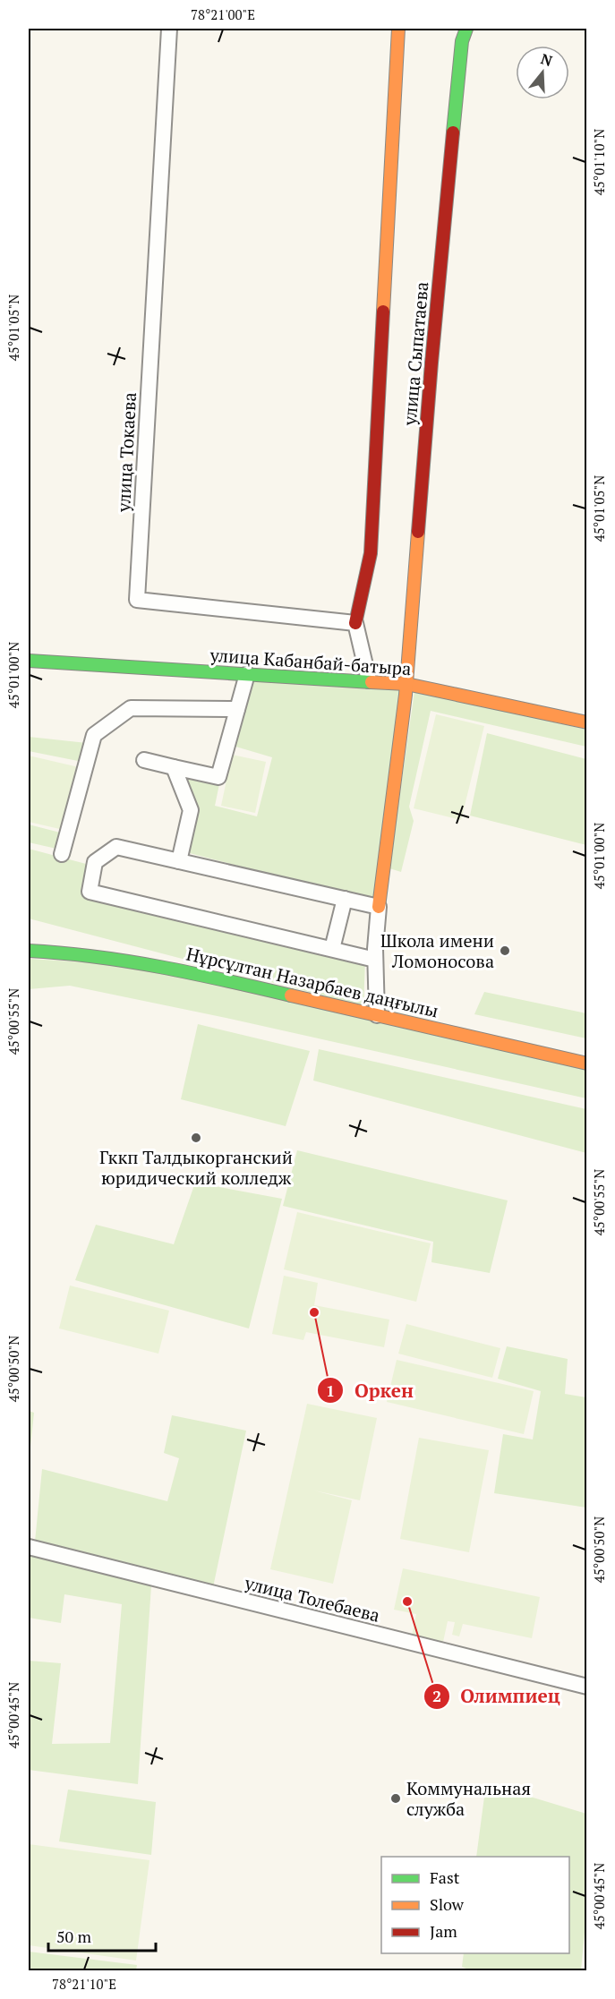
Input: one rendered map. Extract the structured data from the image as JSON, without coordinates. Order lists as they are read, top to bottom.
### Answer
{
  "streets": {
    "street": [
      "улица Сыпатаева",
      "улица Токаева",
      "улица Кабанбай-батыра",
      "Нұрсұлтан Назарбаев даңғылы",
      "улица Толебаева"
    ]
  },
  "crossings": [
    ["улица Сыпатаева", "улица Кабанбай-батыра"]
  ],
  "places": [
    "Школа имени Ломоносова",
    "Гккп Талдыкорганский юридический колледж",
    "Оркен",
    "Олимпиец",
    "Коммунальная служба"
  ],
  "legend": ["Fast", "Slow", "Jam"],
  "scale_bar": "50 m",
  "north": "top",
  "coordinates": [
    "78°21'00\"E",
    "45°01'10\"N",
    "45°01'05\"N",
    "45°01'00\"N",
    "45°00'55\"N",
    "45°00'50\"N",
    "45°00'45\"N",
    "78°21'10\"E"
  ]
}
